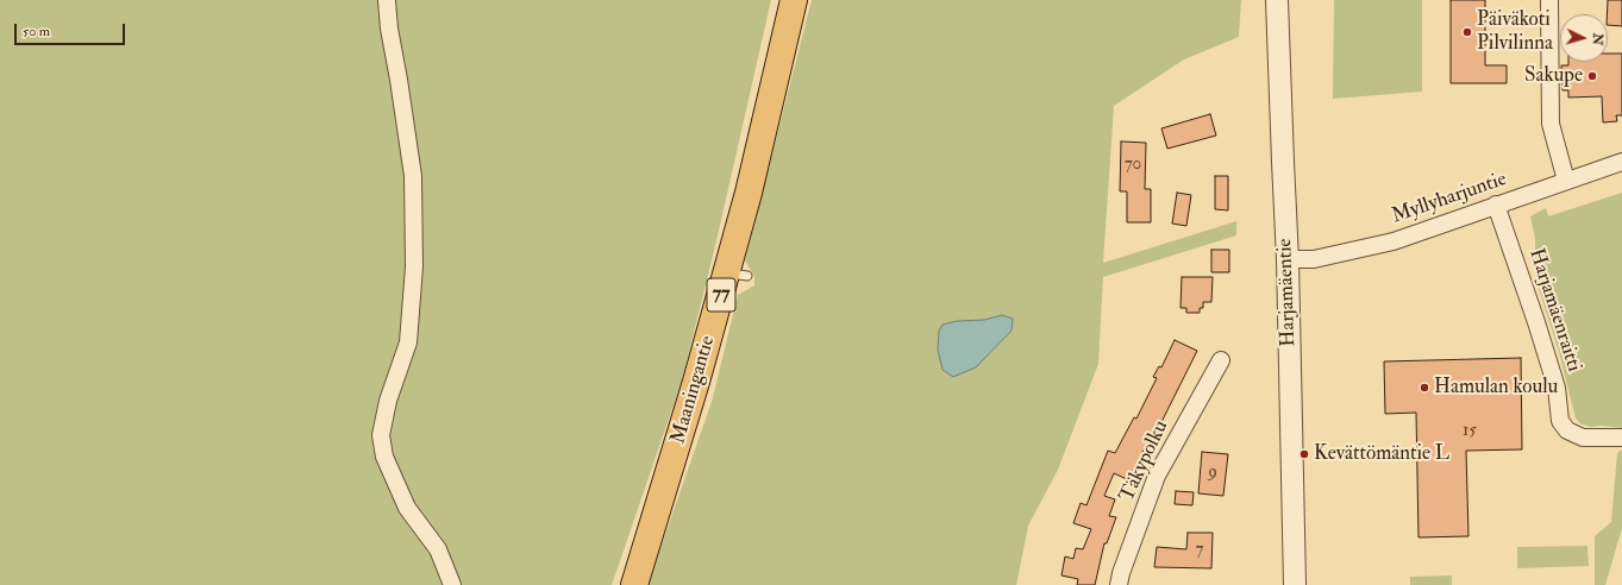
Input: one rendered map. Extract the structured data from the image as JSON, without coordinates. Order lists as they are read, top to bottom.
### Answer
{
  "streets": {
    "main road": ["77", "Maaningantie"],
    "street": [
      "Myllyharjuntie",
      "Harjamäentie",
      "Harjamäenraitti",
      "Täkypolku"
    ]
  },
  "crossings": [
    ["Myllyharjuntie", "Harjamäentie"],
    ["Myllyharjuntie", "Harjamäenraitti"]
  ],
  "places": [
    "Päiväkoti Pilvilinna",
    "Sakupe",
    "Hamulan koulu",
    "Kevättömäntie L"
  ],
  "house_numbers": [
    "70",
    "15",
    "9",
    "7"
  ],
  "scale_bar": "50 m",
  "north": "right"
}
